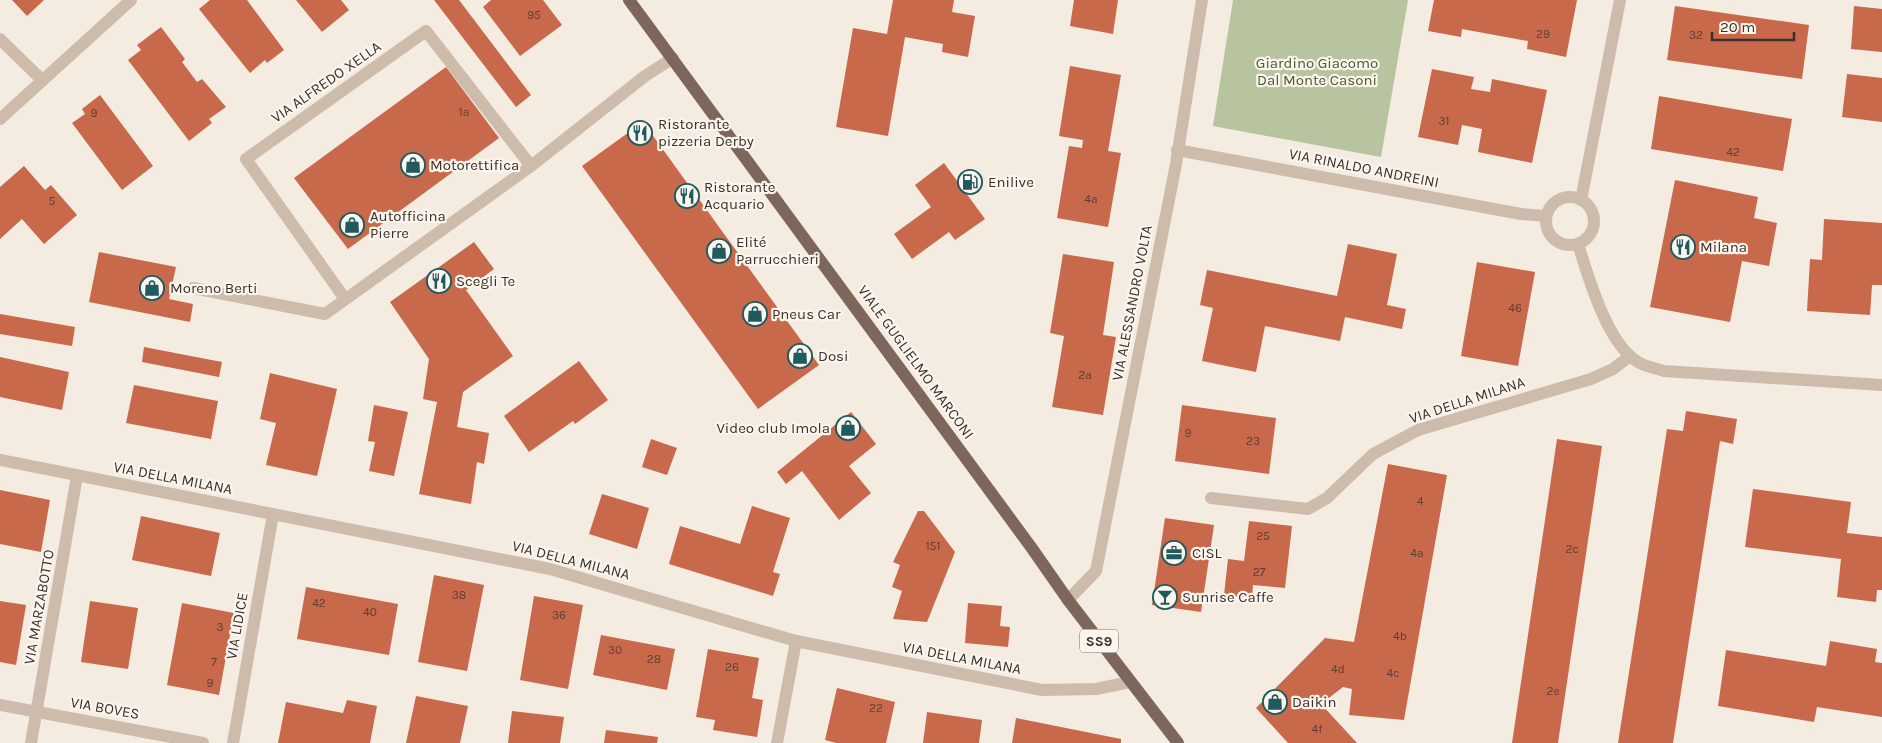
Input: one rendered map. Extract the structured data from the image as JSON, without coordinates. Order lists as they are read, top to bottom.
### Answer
{
  "streets": {
    "main road": ["VIALE GUGLIELMO MARCONI", "SS9"],
    "street": [
      "VIA ALFREDO XELLA",
      "VIA RINALDO ANDREINI",
      "VIA ALESSANDRO VOLTA",
      "VIA DELLA MILANA",
      "VIA MARZABOTTO",
      "VIA LIDICE",
      "VIA BOVES"
    ]
  },
  "crossings": [
    ["VIA RINALDO ANDREINI", "VIA ALESSANDRO VOLTA"],
    ["VIA ALESSANDRO VOLTA", "VIALE GUGLIELMO MARCONI"],
    ["VIALE GUGLIELMO MARCONI", "VIA DELLA MILANA"],
    ["VIA DELLA MILANA", "VIA MARZABOTTO"],
    ["VIA DELLA MILANA", "VIA LIDICE"],
    ["VIA MARZABOTTO", "VIA BOVES"]
  ],
  "parks": ["Giardino Giacomo Dal Monte Casoni"],
  "places": {
    "restaurant": [
      "Ristorante pizzeria Derby",
      "Ristorante Acquario",
      "Milana",
      "Scegli Te"
    ],
    "shop": [
      "Motorettifica",
      "Autofficina Pierre",
      "Elité Parrucchieri",
      "Moreno Berti",
      "Pneus Car",
      "Dosi",
      "Video club Imola",
      "Daikin"
    ],
    "fuel station": ["Enilive"],
    "office": ["CISL"],
    "bar": ["Sunrise Caffe"]
  },
  "house_numbers": [
    "95",
    "29",
    "32",
    "1a",
    "9",
    "31",
    "42",
    "4a",
    "5",
    "46",
    "2a",
    "9",
    "23",
    "4",
    "25",
    "151",
    "2c",
    "4a",
    "27",
    "38",
    "42",
    "40",
    "36",
    "3",
    "4b",
    "30",
    "28",
    "7",
    "26",
    "4d",
    "4c",
    "9",
    "2e",
    "22",
    "4f"
  ],
  "scale_bar": "20 m"
}
